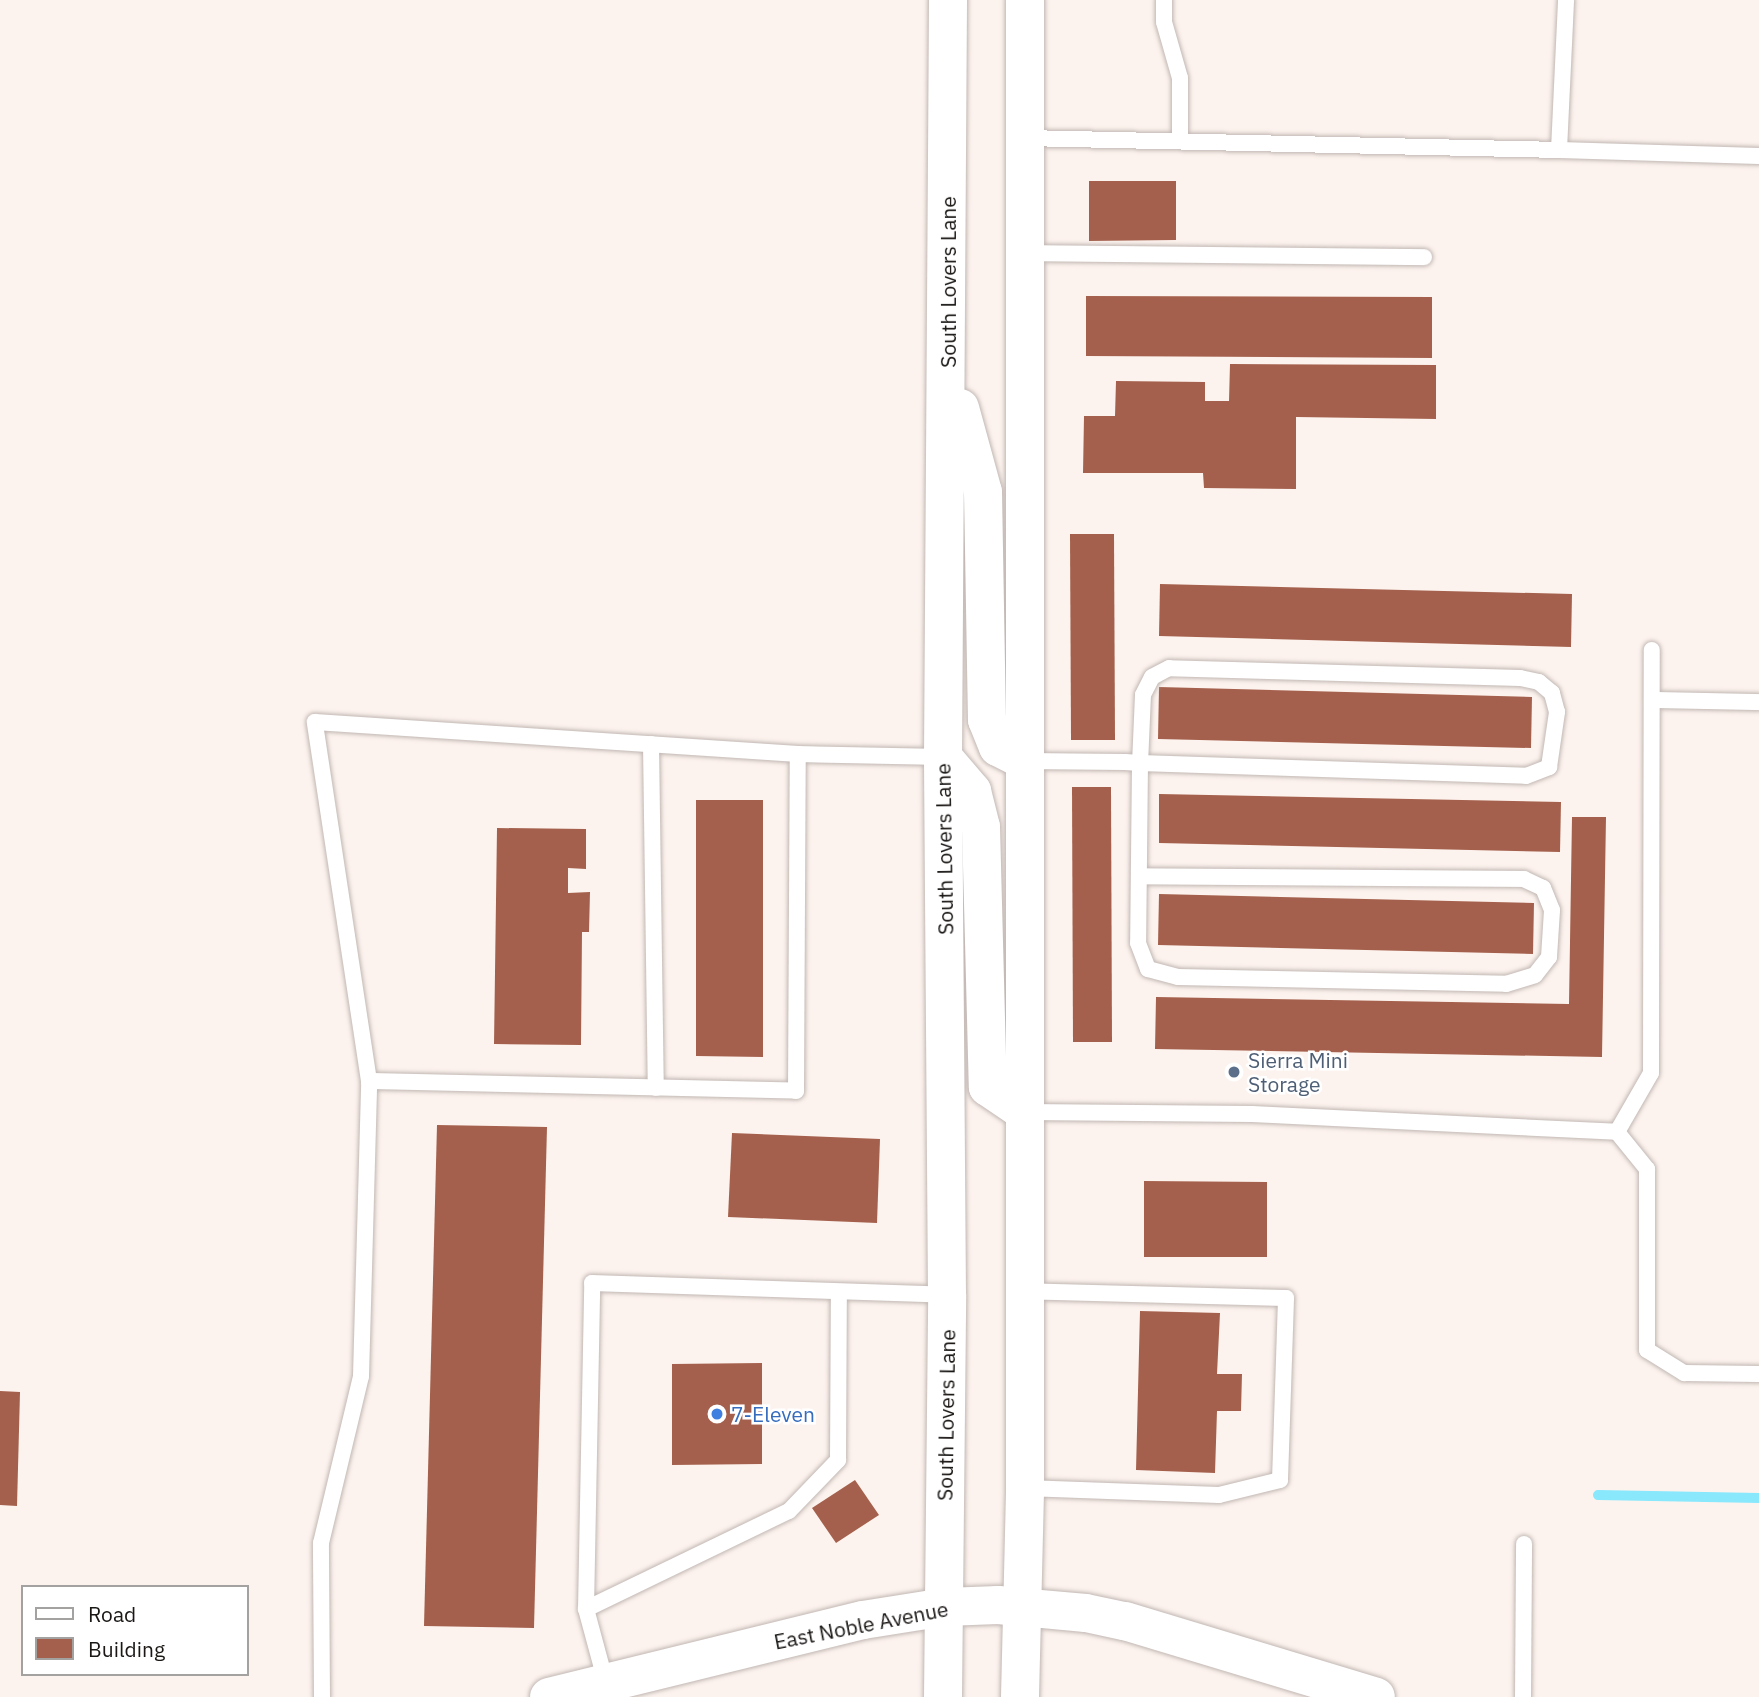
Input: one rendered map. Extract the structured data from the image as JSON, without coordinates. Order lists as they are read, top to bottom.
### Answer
{
  "streets": {
    "main road": ["South Lovers Lane", "East Noble Avenue"]
  },
  "crossings": [
    ["South Lovers Lane", "East Noble Avenue"]
  ],
  "places": ["Sierra Mini Storage", "7-Eleven"],
  "legend": ["Road", "Building"]
}
